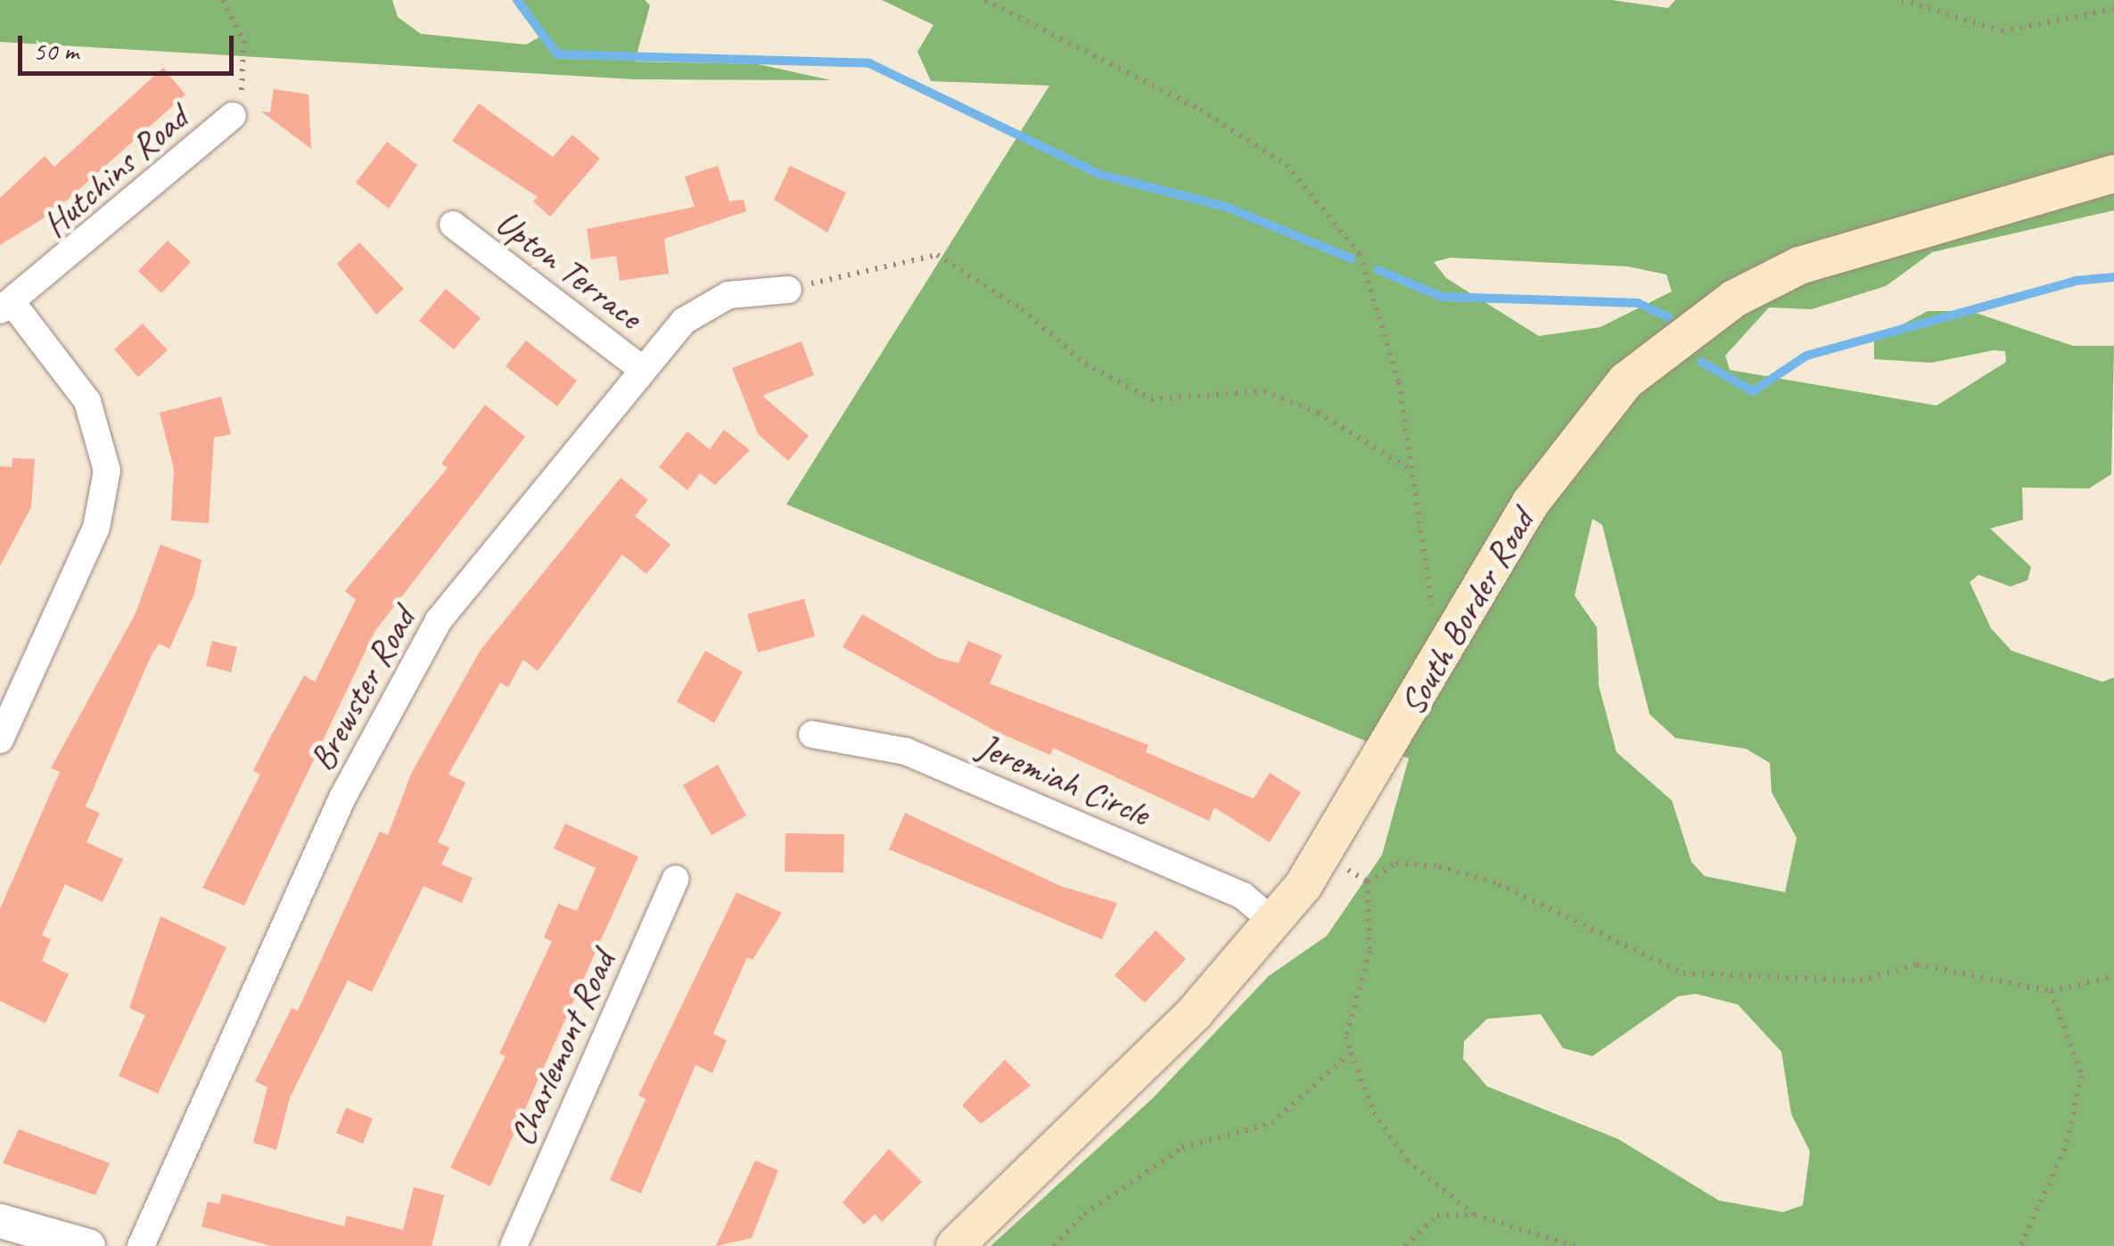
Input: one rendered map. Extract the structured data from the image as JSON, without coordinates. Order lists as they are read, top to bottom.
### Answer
{
  "streets": {
    "main road": ["South Border Road"],
    "street": [
      "Hutchins Road",
      "Upton Terrace",
      "Brewster Road",
      "Jeremiah Circle",
      "Charlemont Road"
    ]
  },
  "crossings": [
    ["Upton Terrace", "Brewster Road"],
    ["South Border Road", "Jeremiah Circle"]
  ],
  "scale_bar": "50 m"
}
